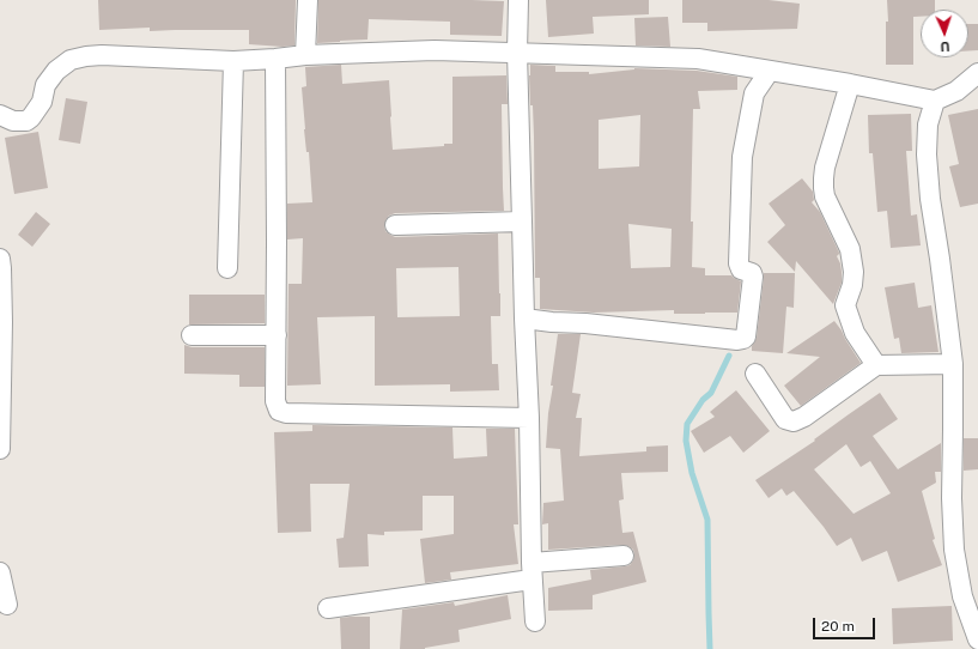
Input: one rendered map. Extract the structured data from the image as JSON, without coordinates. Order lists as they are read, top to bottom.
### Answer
{
  "scale_bar": "20 m",
  "north": "bottom"
}
